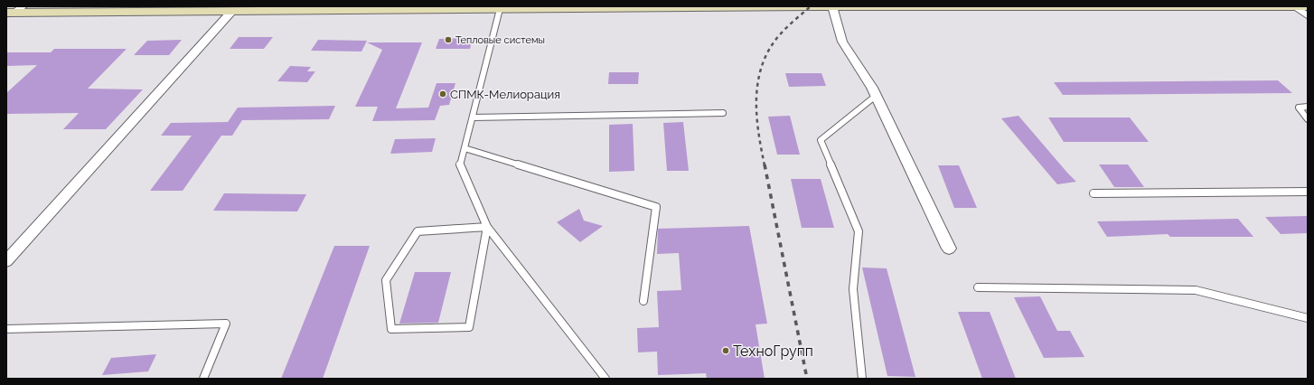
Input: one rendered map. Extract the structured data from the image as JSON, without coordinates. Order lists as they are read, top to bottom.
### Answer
{
  "places": ["Тепловые системы", "СПМК-Мелиорация", "ТехноГрупп"]
}
